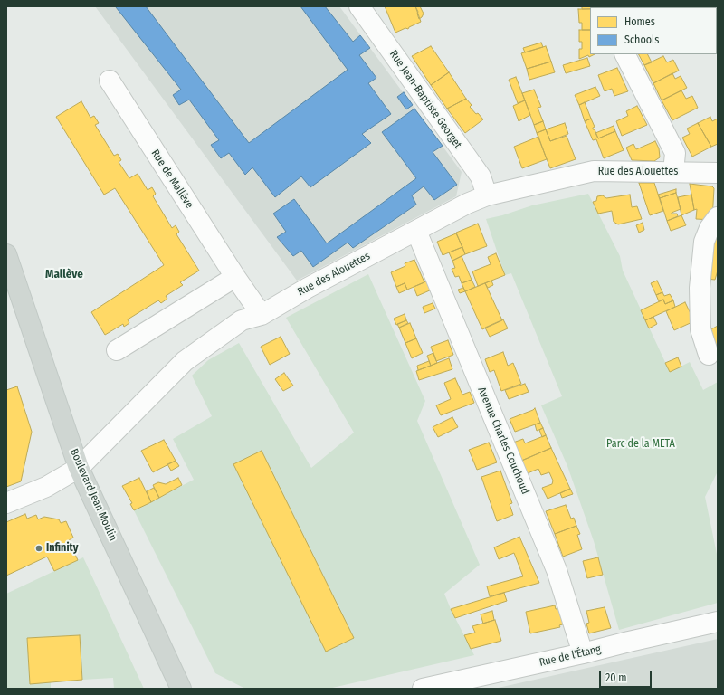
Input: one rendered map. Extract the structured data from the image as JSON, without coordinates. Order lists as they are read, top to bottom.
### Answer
{
  "streets": {
    "main road": ["Boulevard Jean Moulin"],
    "street": [
      "Rue Jean-Baptiste Georget",
      "Rue des Alouettes",
      "Rue de Mallève",
      "Avenue Charles Couchoud",
      "Rue de l'Étang"
    ]
  },
  "crossings": [
    ["Rue Jean-Baptiste Georget", "Rue des Alouettes"],
    ["Rue des Alouettes", "Rue de Mallève"],
    ["Rue des Alouettes", "Avenue Charles Couchoud"],
    ["Rue des Alouettes", "Boulevard Jean Moulin"],
    ["Avenue Charles Couchoud", "Rue de l'Étang"]
  ],
  "districts": ["Mallève"],
  "parks": ["Parc de la META"],
  "places": ["Infinity"],
  "legend": ["Homes", "Schools"],
  "scale_bar": "20 m"
}
